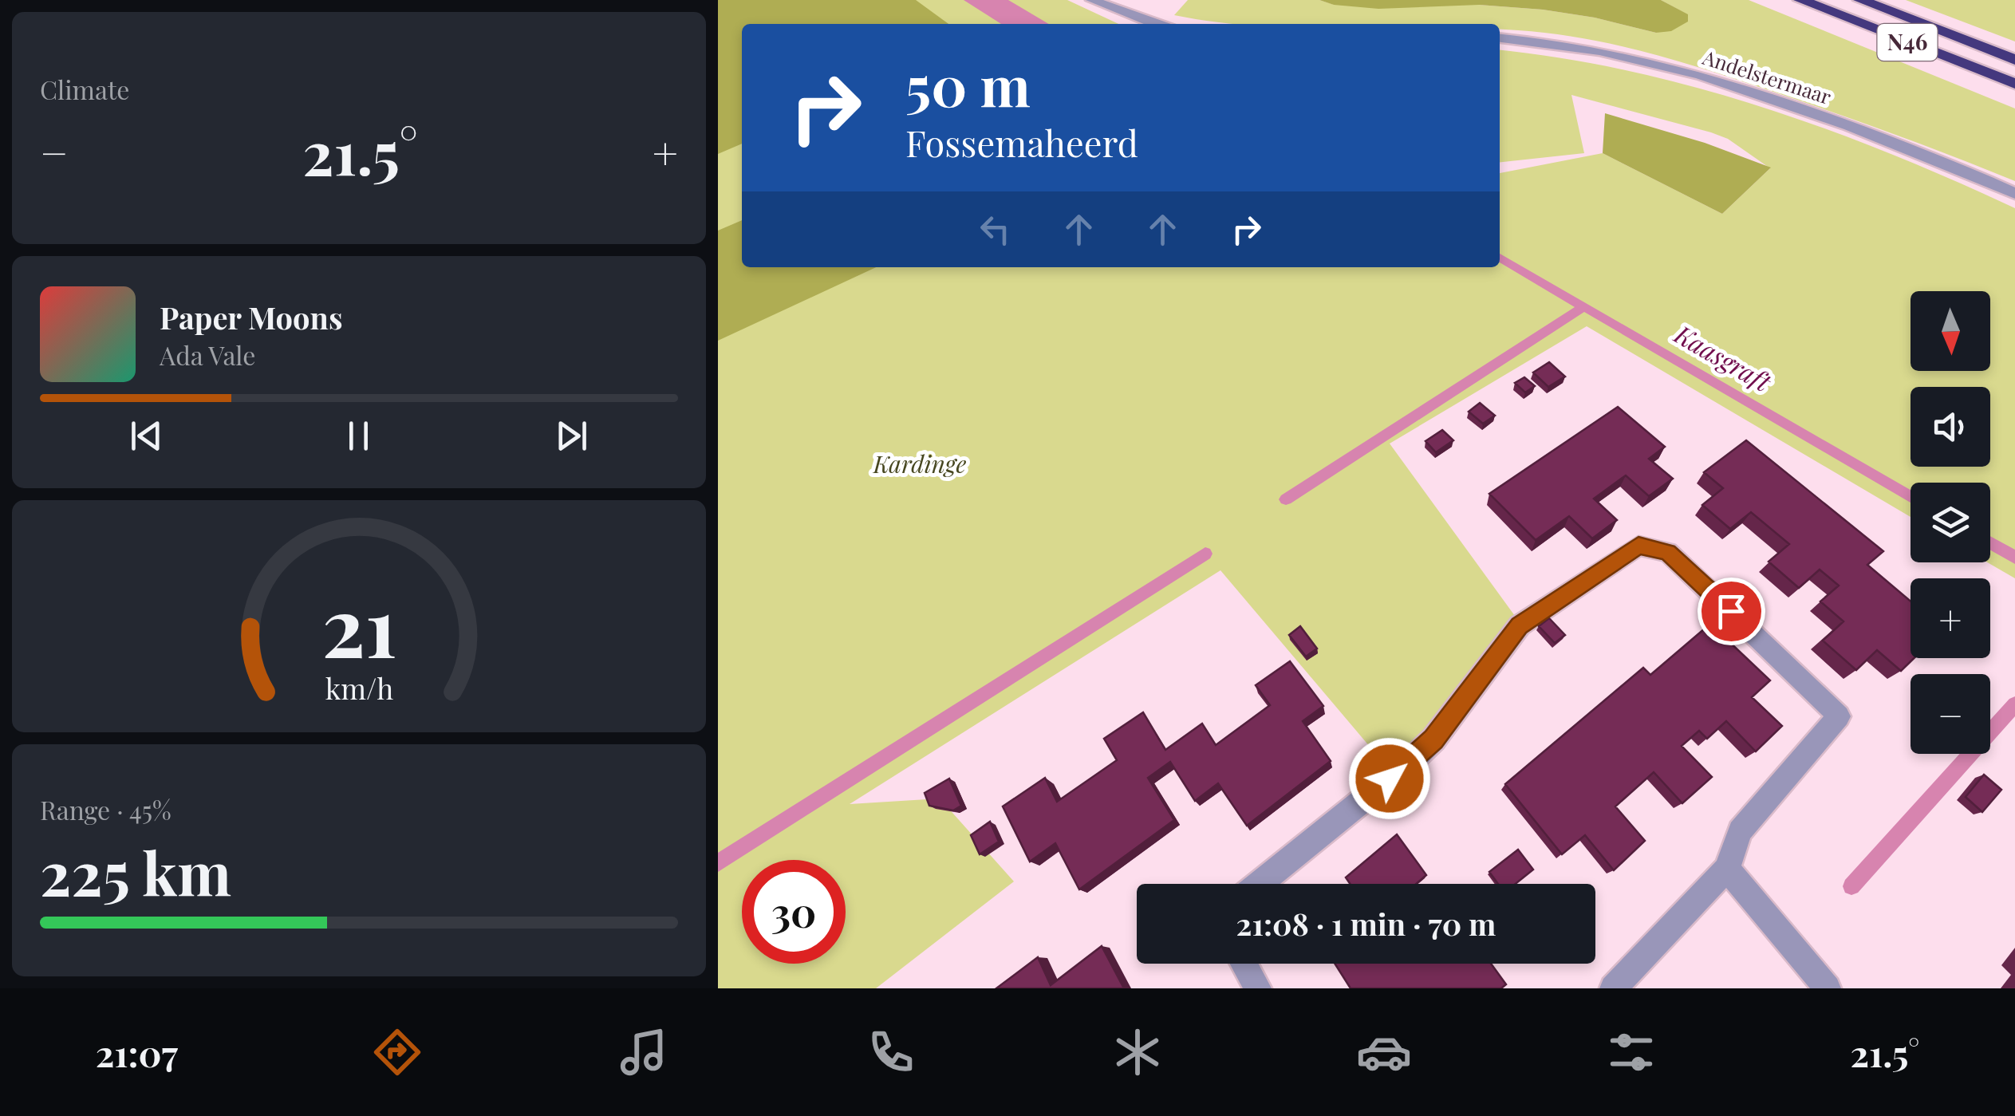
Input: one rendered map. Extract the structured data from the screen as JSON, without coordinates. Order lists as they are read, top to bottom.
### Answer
{
  "streets": {
    "highway": ["N46"],
    "street": ["Andelstermaar"]
  },
  "water": ["Kaasgraft"],
  "parks": ["Kardinge"],
  "north": "bottom",
  "page": {
    "tile": [
      "Climate",
      ["Range · 45%", "225 km"]
    ],
    "turn": ["50 m", "Fossemaheerd"],
    "heat": ["−", "21.5°", "+"],
    "song": ["Paper Moons", "Ada Vale"],
    "map_buttons": ["+", "−"],
    "limit": "30",
    "trip": "21:08 · 1 min · 70 m",
    "tabs": ["21:07", "21.5°"],
    "gauge": ["21", "km/h"]
  }
}
